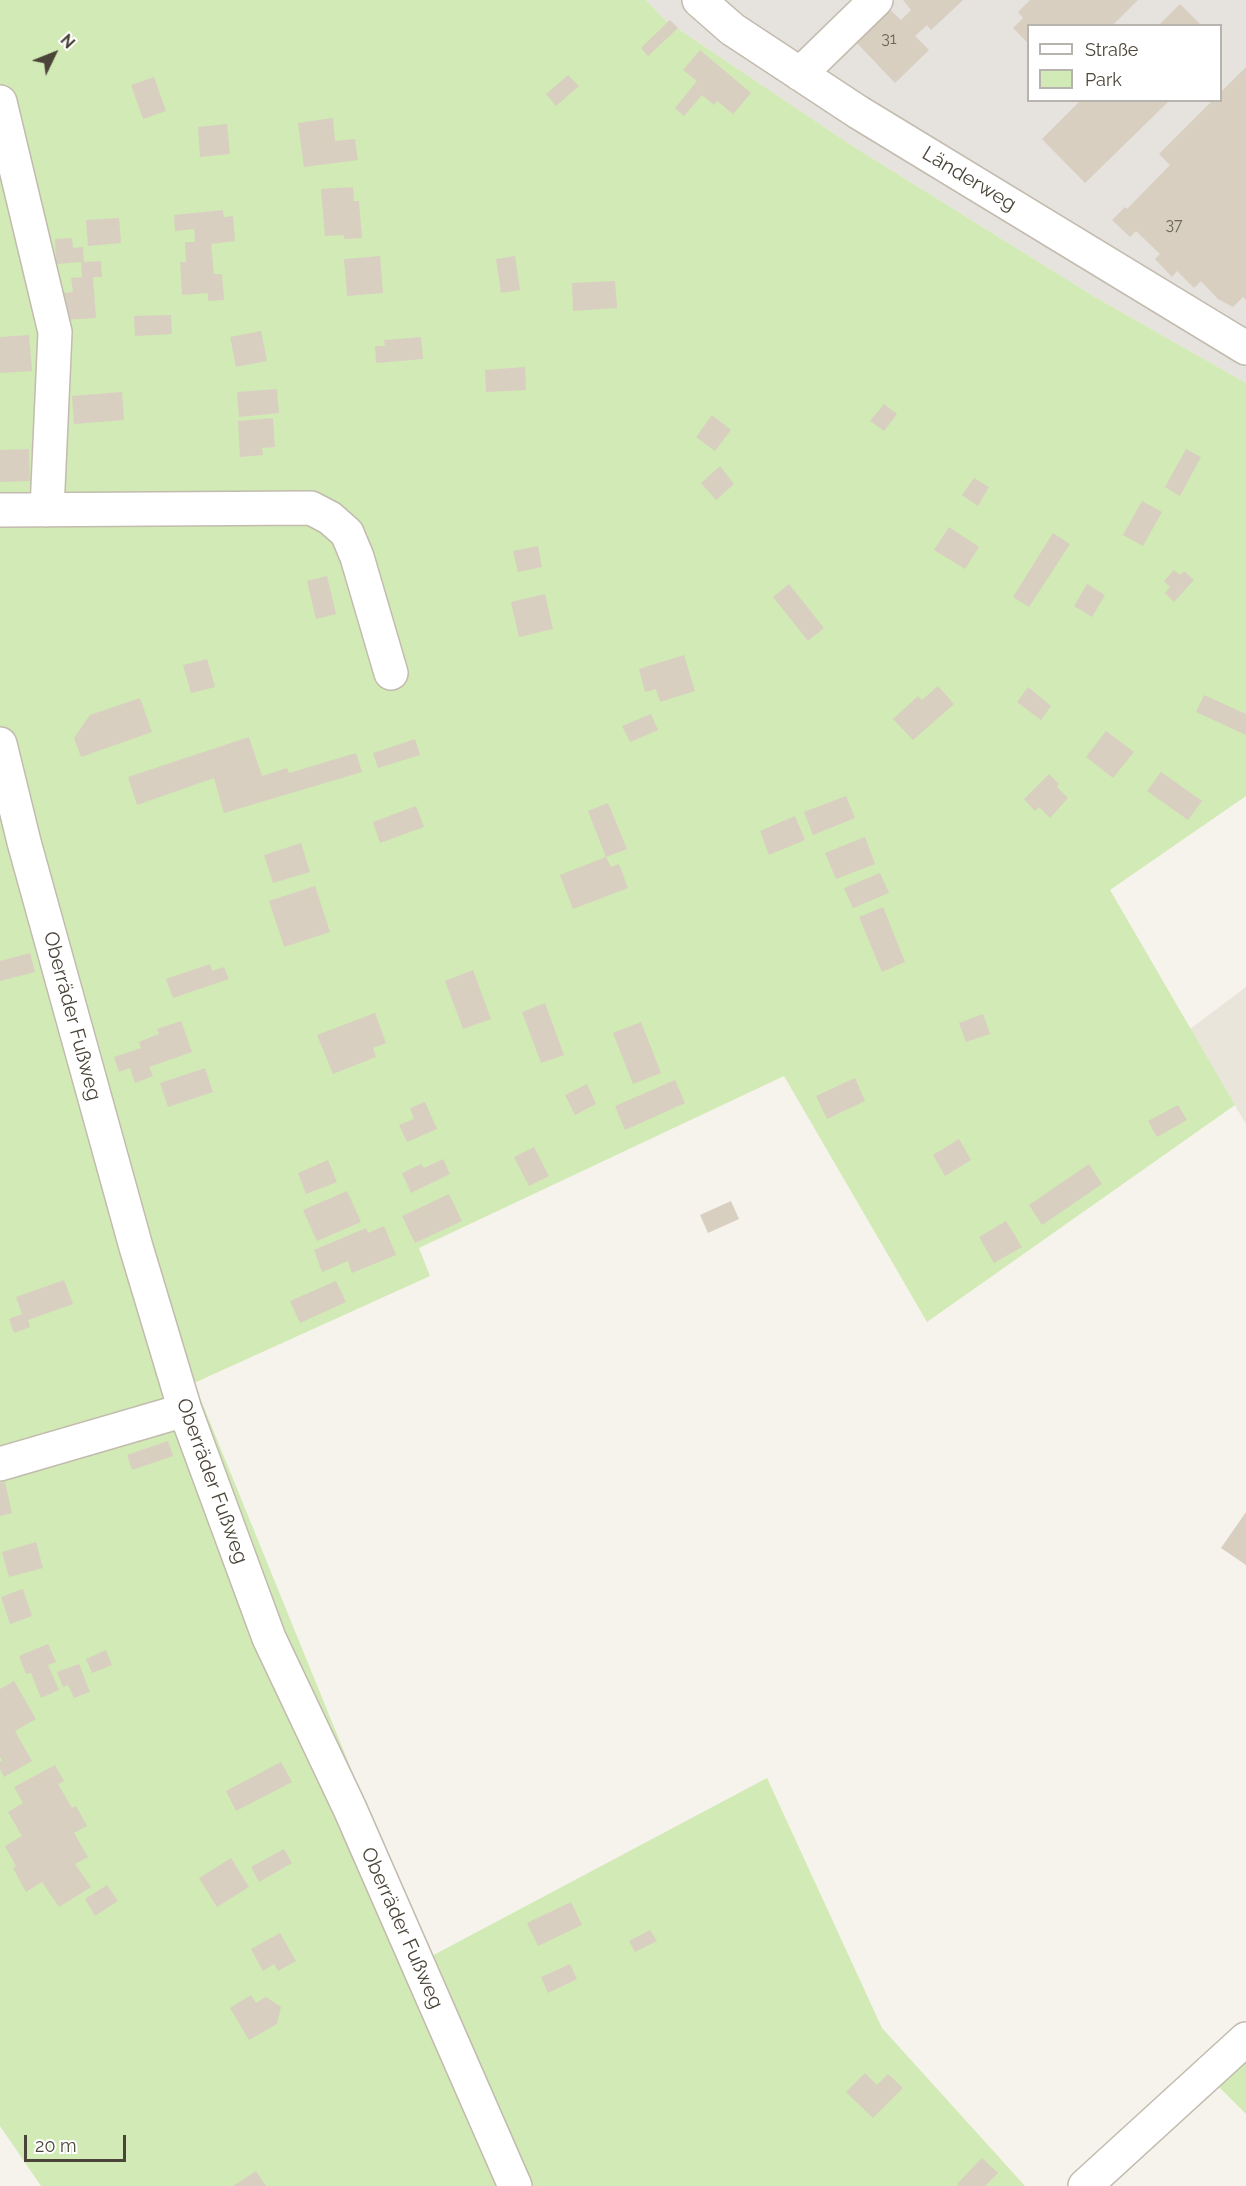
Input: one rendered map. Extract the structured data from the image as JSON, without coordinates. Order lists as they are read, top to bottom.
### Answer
{
  "streets": {
    "street": ["Länderweg", "Oberräder Fußweg"]
  },
  "house_numbers": ["31", "37"],
  "legend": ["Straße", "Park"],
  "scale_bar": "20 m",
  "north": "top right"
}
